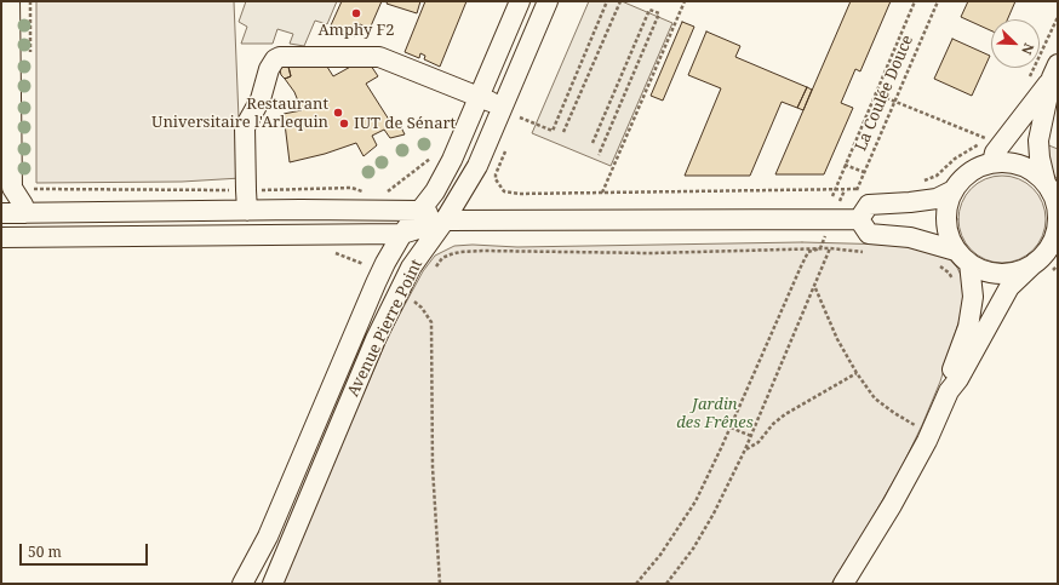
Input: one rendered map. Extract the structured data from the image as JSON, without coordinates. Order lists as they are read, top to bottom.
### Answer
{
  "streets": {
    "street": ["Avenue Pierre Point"],
    "path": ["La Coulée Douce"]
  },
  "parks": ["Jardin des Frênes"],
  "places": ["Amphy F2", "Restaurant Universitaire l'Arlequin", "IUT de Sénart"],
  "scale_bar": "50 m",
  "north": "bottom right"
}
